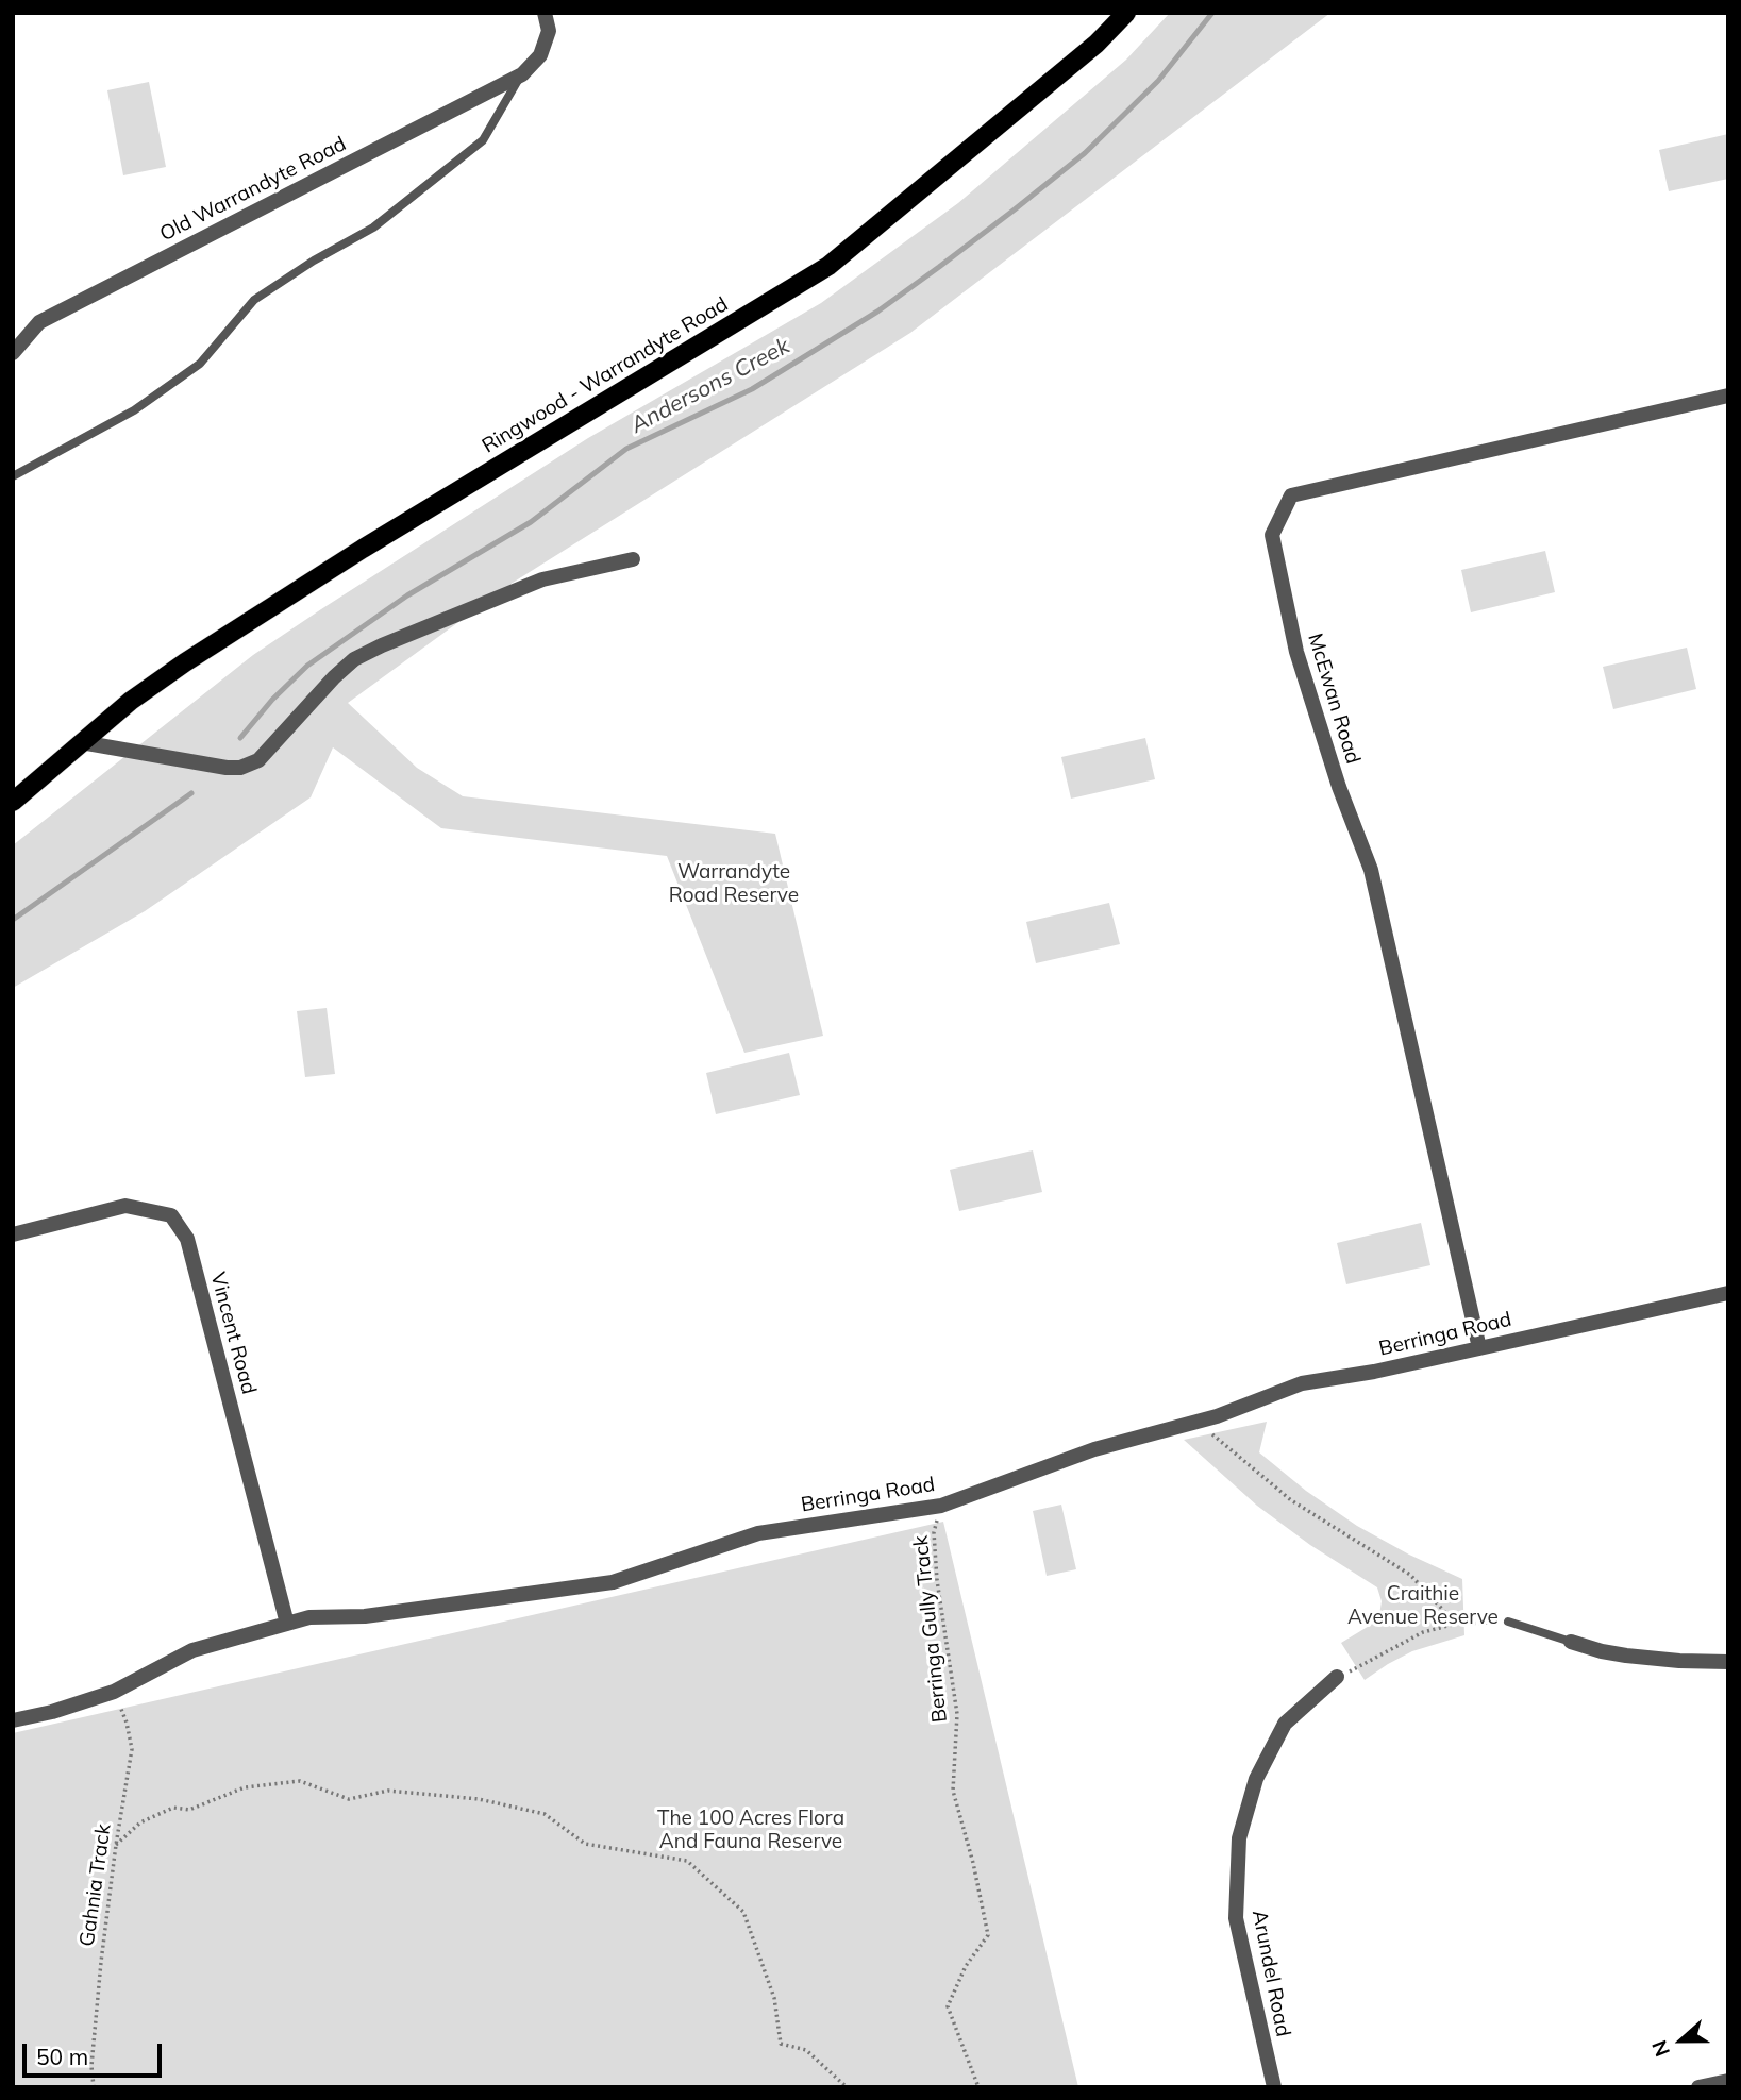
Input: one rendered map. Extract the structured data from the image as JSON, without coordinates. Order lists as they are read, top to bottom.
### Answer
{
  "streets": {
    "main road": ["Ringwood - Warrandyte Road"],
    "street": [
      "Old Warrandyte Road",
      "McEwan Road",
      "Vincent Road",
      "Berringa Road",
      "Arundel Road"
    ],
    "path": ["Berringa Gully Track", "Gahnia Track"]
  },
  "crossings": [
    ["McEwan Road", "Berringa Road"],
    ["Vincent Road", "Berringa Road"],
    ["Berringa Road", "Berringa Gully Track"],
    ["Berringa Road", "Gahnia Track"]
  ],
  "water": ["Andersons Creek"],
  "parks": ["Warrandyte Road Reserve", "Craithie Avenue Reserve", "The 100 Acres Flora And Fauna Reserve"],
  "scale_bar": "50 m",
  "north": "left"
}
